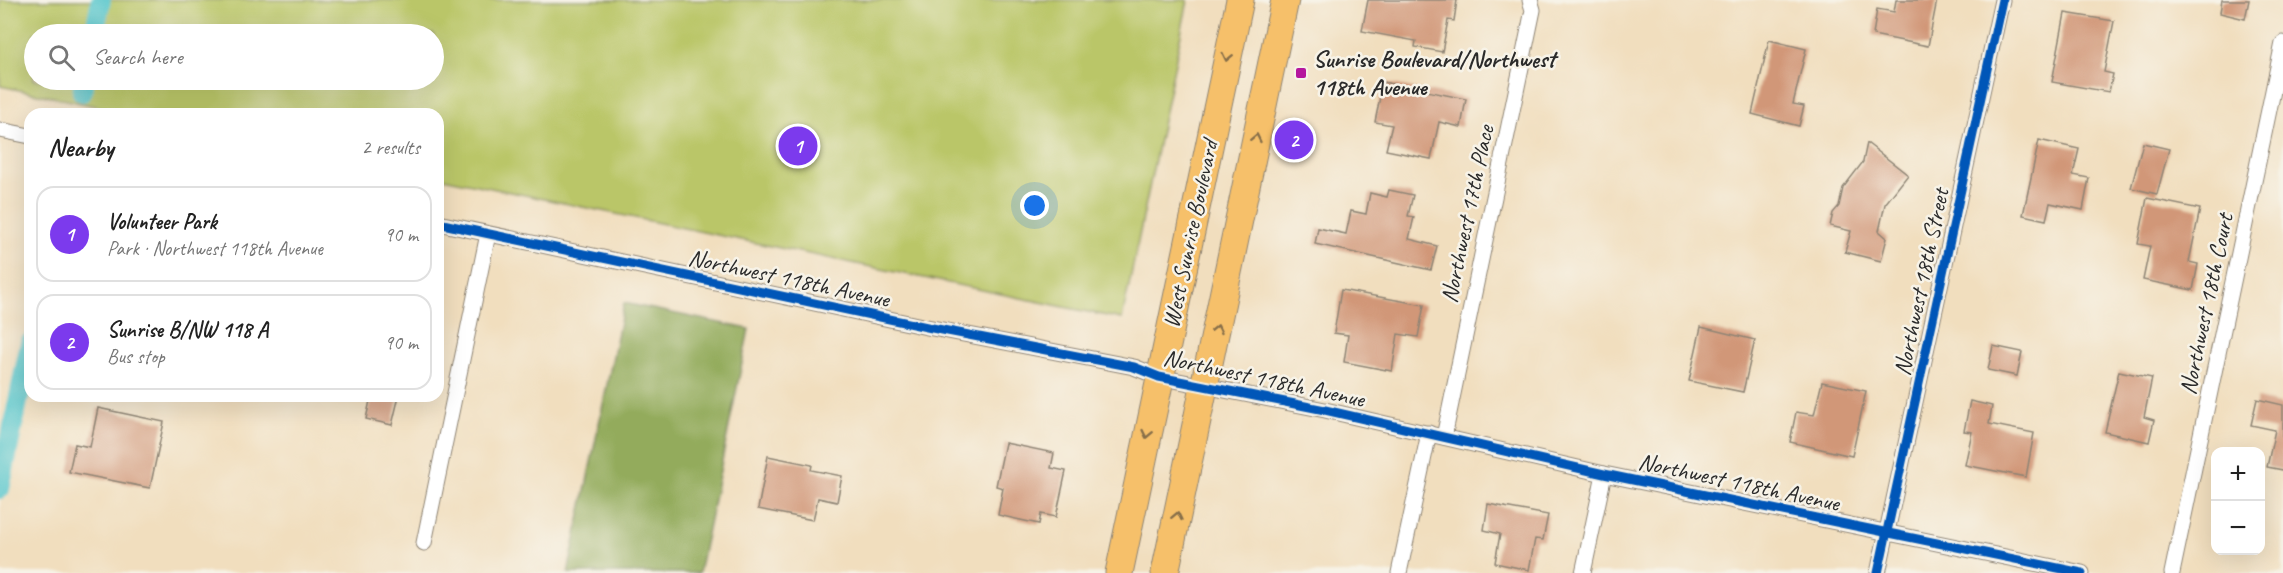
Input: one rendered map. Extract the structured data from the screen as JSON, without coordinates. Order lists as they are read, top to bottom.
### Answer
{
  "streets": {
    "highway": ["West Sunrise Boulevard"],
    "street": [
      "Northwest 17th Place",
      "Northwest 118th Avenue",
      "Northwest 18th Street",
      "Northwest 18th Court"
    ]
  },
  "crossings": [
    ["Northwest 17th Place", "Northwest 118th Avenue"],
    ["West Sunrise Boulevard", "Northwest 118th Avenue"],
    ["Northwest 118th Avenue", "Northwest 18th Street"]
  ],
  "places": {
    "transit": ["Sunrise Boulevard/Northwest 118th Avenue"]
  },
  "page": {
    "search": "Search here",
    "heading": ["Nearby", "2 results"],
    "pins": ["2", "1"],
    "list": [
      {
        "mark": "1",
        "name": "Volunteer Park",
        "note": "Park · Northwest 118th Avenue",
        "value": "90 m"
      },
      {
        "mark": "2",
        "name": "Sunrise B/NW 118 A",
        "note": "Bus stop",
        "value": "90 m"
      }
    ],
    "map_buttons": ["+", "−"]
  }
}
